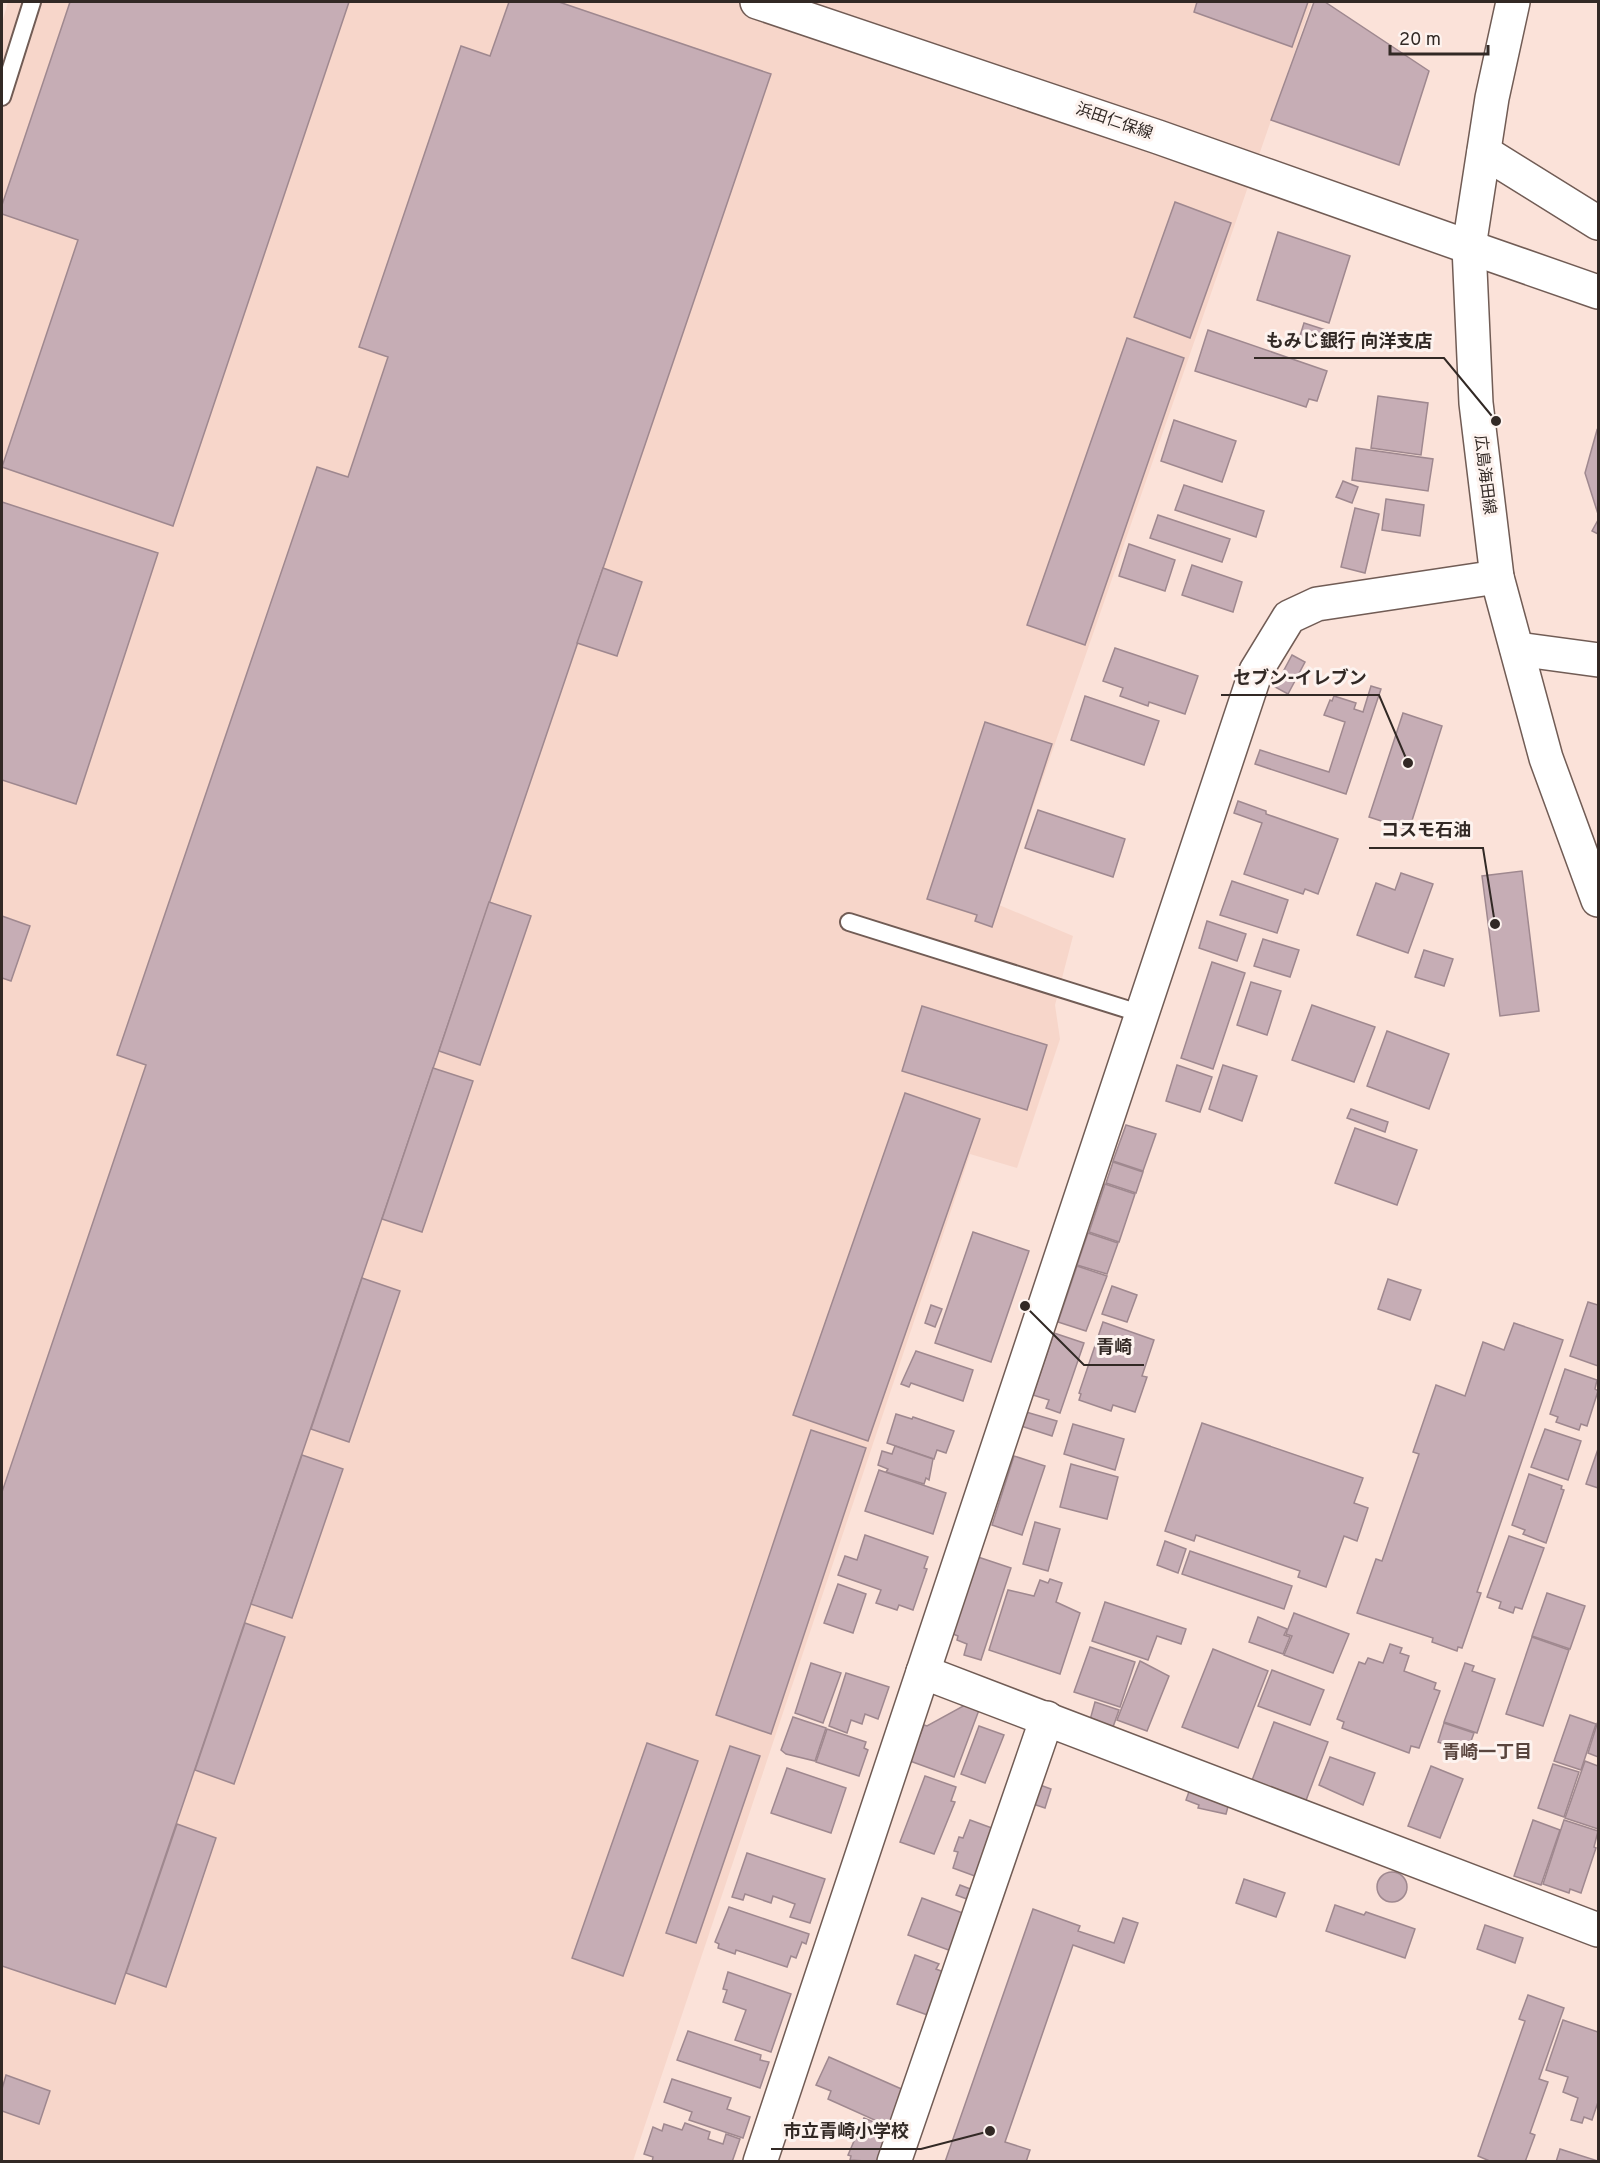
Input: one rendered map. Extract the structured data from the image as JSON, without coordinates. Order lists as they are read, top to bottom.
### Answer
{
  "streets": {
    "street": ["浜田仁保線", "広島海田線"]
  },
  "crossings": [
    ["浜田仁保線", "広島海田線"]
  ],
  "districts": ["青崎一丁目"],
  "places": [
    "もみじ銀行 向洋支店",
    "セブン-イレブン",
    "コスモ石油",
    "青崎",
    "市立青崎小学校"
  ],
  "scale_bar": "20 m"
}
